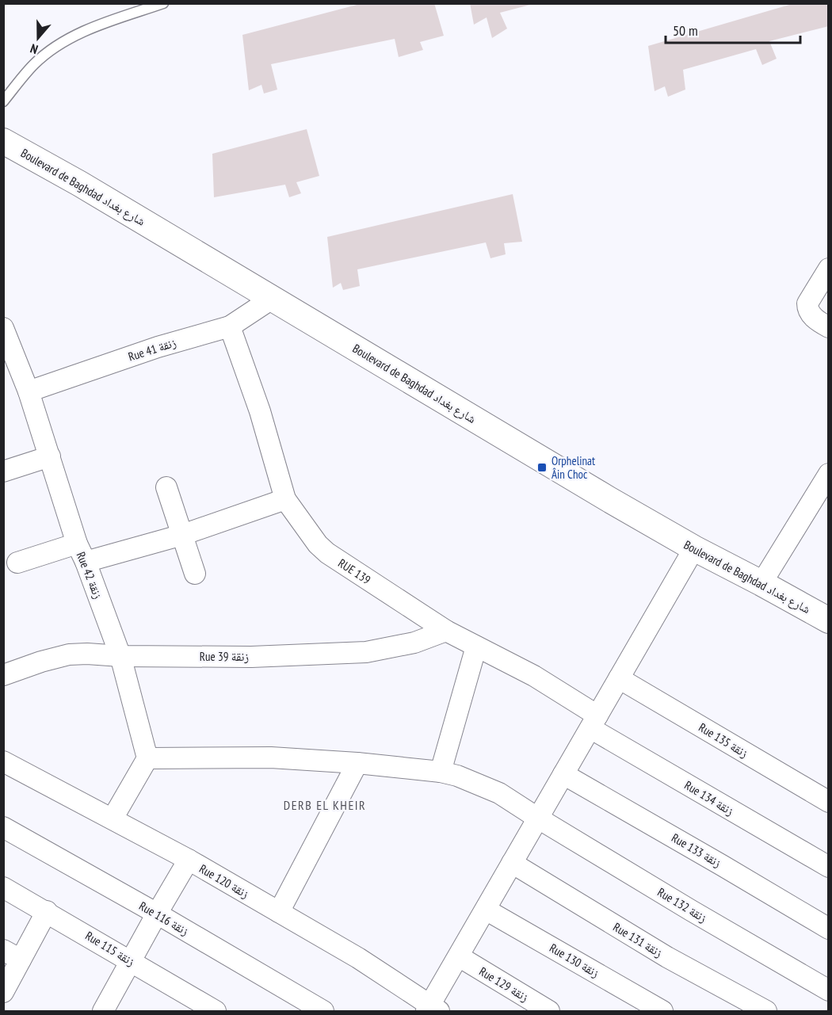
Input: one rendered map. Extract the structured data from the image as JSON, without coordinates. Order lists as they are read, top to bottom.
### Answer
{
  "streets": {
    "street": [
      "Boulevard de Baghdad شارع بغداد",
      "Rue 41 زنقة",
      "RUE 139",
      "Rue 42 زنقة",
      "Rue 39 زنقة",
      "Rue 135 زنقة",
      "Rue 134 زنقة",
      "Rue 133 زنقة",
      "Rue 120 زنقة",
      "Rue 132 زنقة",
      "Rue 116 زنقة",
      "Rue 131 زنقة",
      "Rue 115 زنقة",
      "Rue 130 زنقة",
      "Rue 129 زنقة"
    ]
  },
  "crossings": [
    ["Boulevard de Baghdad شارع بغداد", "Rue 41 زنقة"],
    ["Rue 41 زنقة", "RUE 139"],
    ["Rue 41 زنقة", "Rue 42 زنقة"],
    ["RUE 139", "Rue 39 زنقة"],
    ["RUE 139", "Rue 134 زنقة"],
    ["Rue 42 زنقة", "Rue 39 زنقة"],
    ["Rue 42 زنقة", "Rue 132 زنقة"]
  ],
  "districts": ["DERB EL KHEIR"],
  "places": {
    "transit": ["Orphelinat Âin Choc"]
  },
  "scale_bar": "50 m",
  "north": "bottom"
}
